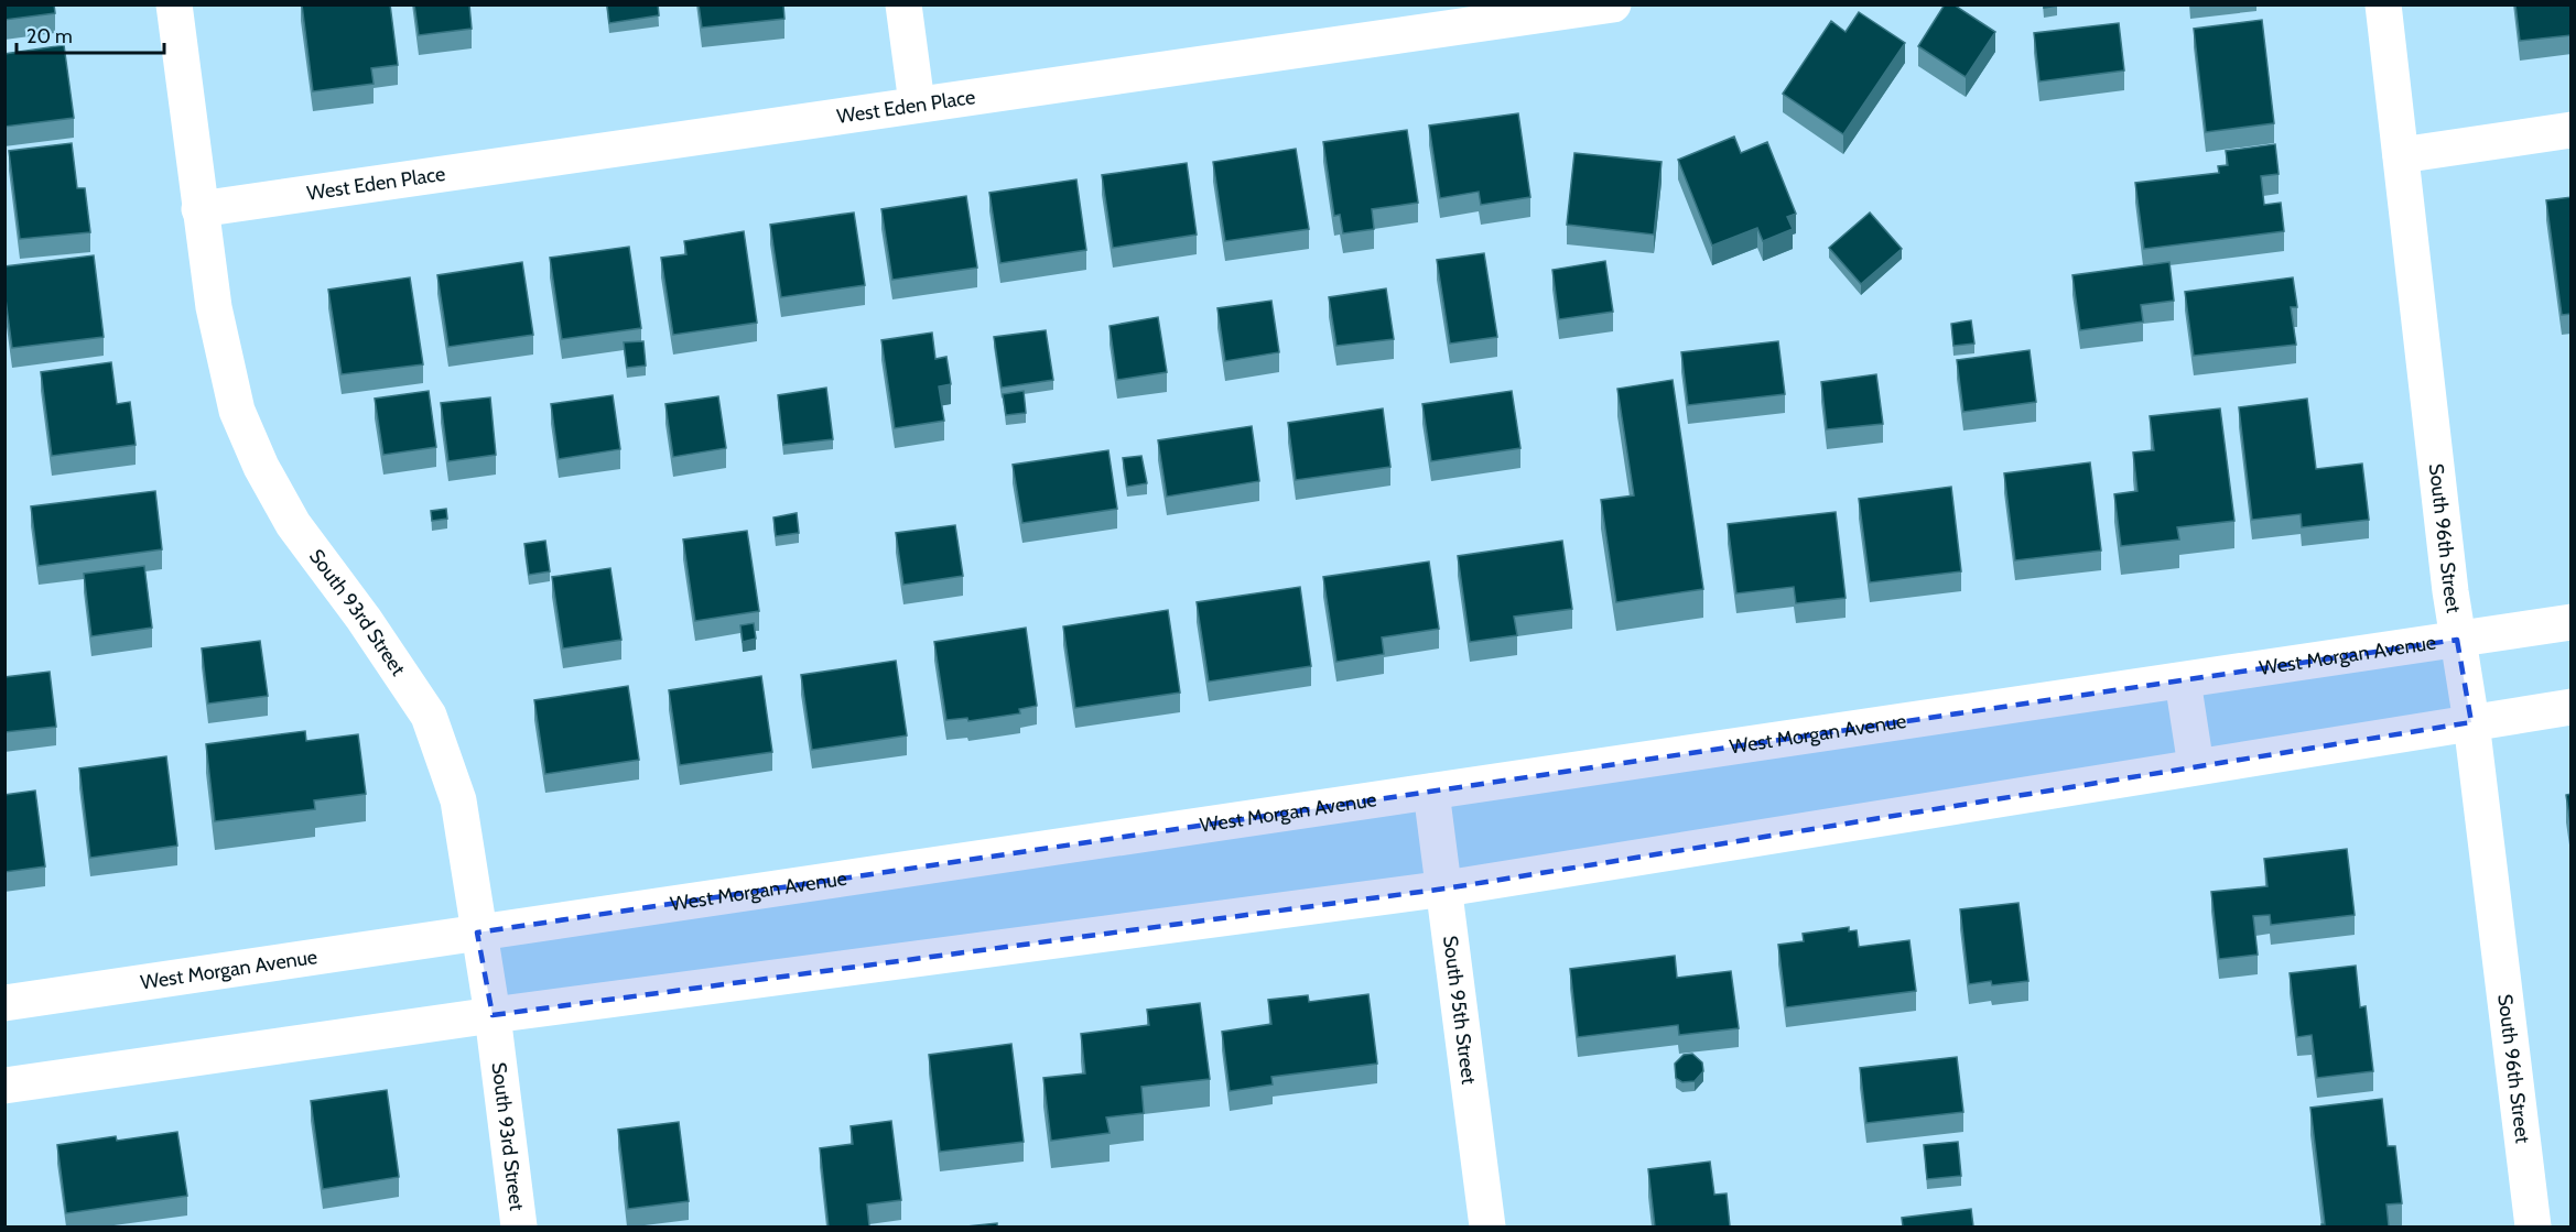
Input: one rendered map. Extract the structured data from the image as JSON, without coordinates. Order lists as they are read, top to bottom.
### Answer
{
  "streets": {
    "street": [
      "West Eden Place",
      "South 96th Street",
      "South 93rd Street",
      "West Morgan Avenue",
      "South 95th Street"
    ]
  },
  "crossings": [
    ["West Eden Place", "South 93rd Street"],
    ["South 96th Street", "West Morgan Avenue"],
    ["South 93rd Street", "West Morgan Avenue"],
    ["West Morgan Avenue", "South 95th Street"]
  ],
  "scale_bar": "20 m"
}
